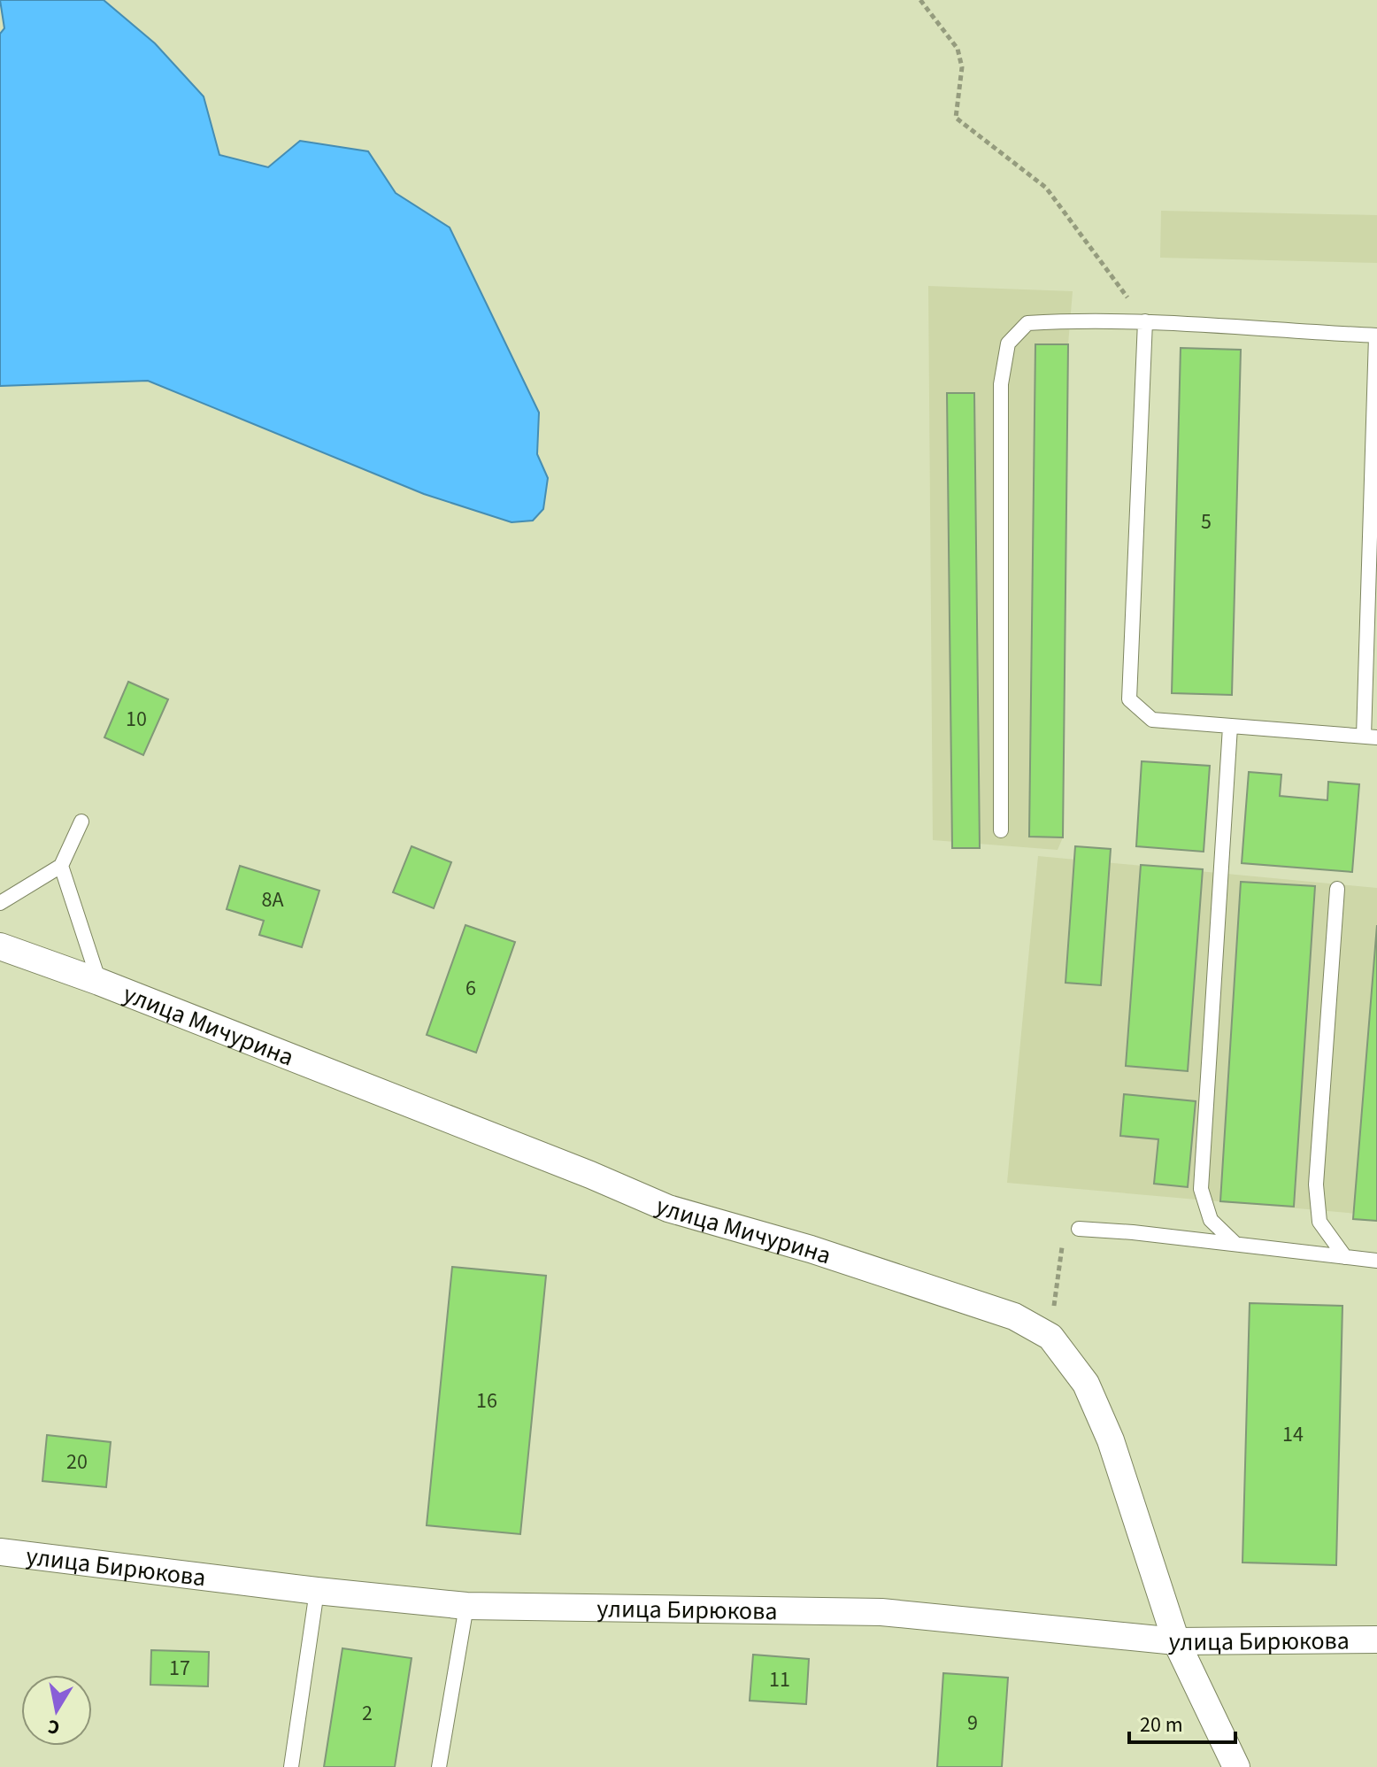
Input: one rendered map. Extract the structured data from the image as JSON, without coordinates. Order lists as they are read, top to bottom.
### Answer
{
  "streets": {
    "street": ["улица Мичурина", "улица Бирюкова"]
  },
  "crossings": [
    ["улица Мичурина", "улица Бирюкова"]
  ],
  "house_numbers": [
    "5",
    "10",
    "8А",
    "6",
    "16",
    "14",
    "20",
    "17",
    "11",
    "2",
    "9"
  ],
  "scale_bar": "20 m",
  "north": "bottom"
}
